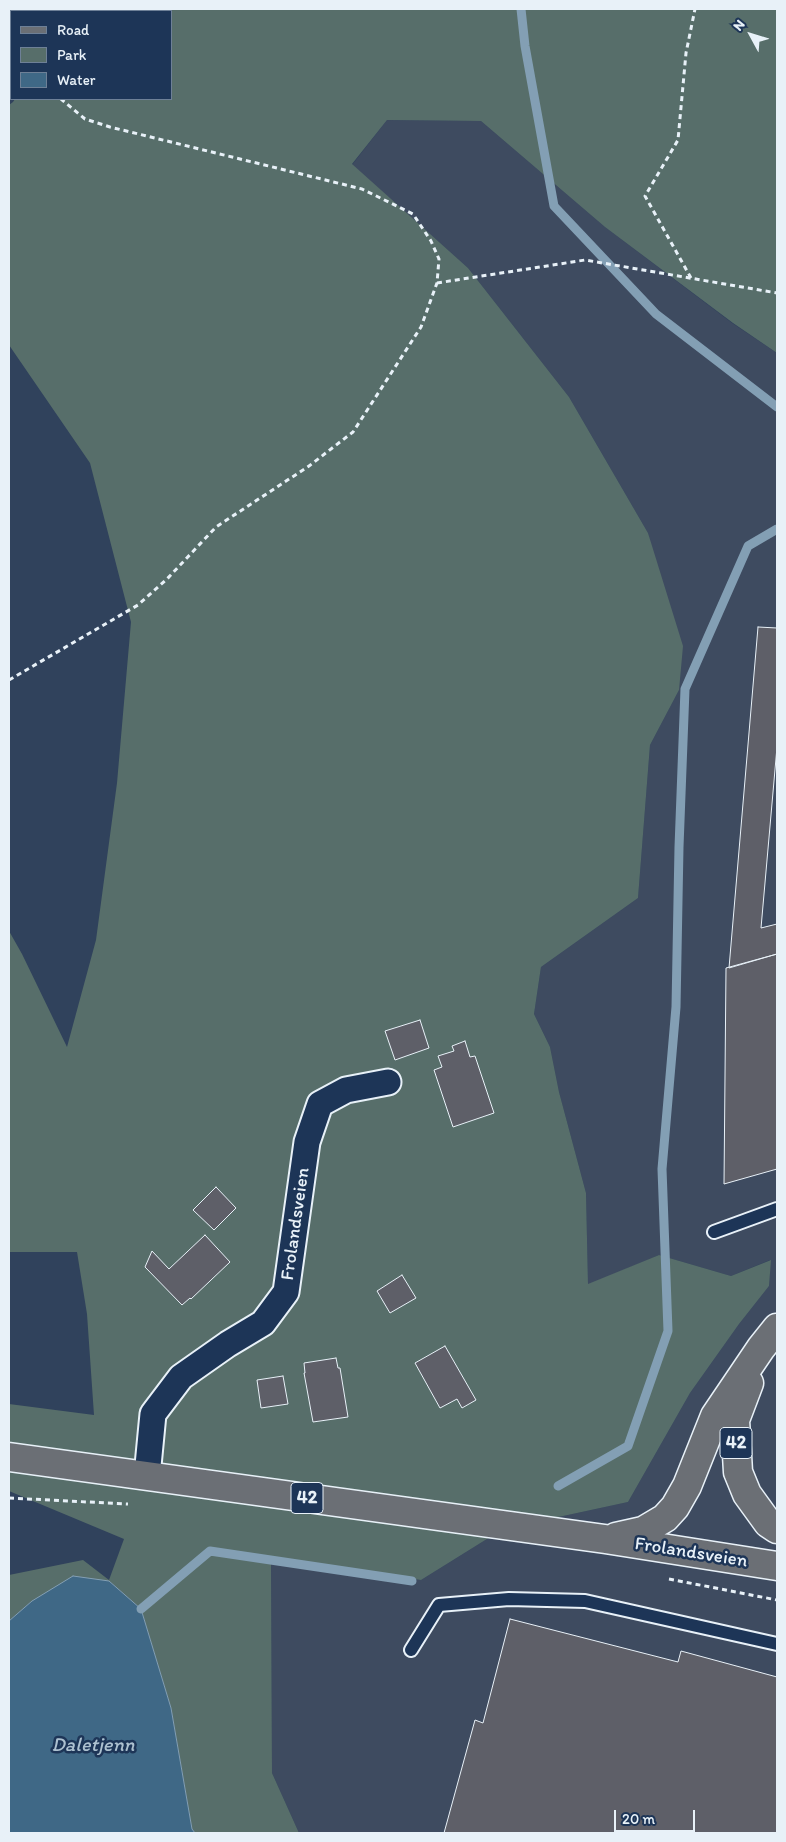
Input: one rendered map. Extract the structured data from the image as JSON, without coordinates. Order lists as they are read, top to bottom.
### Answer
{
  "streets": {
    "main road": ["Frolandsveien", "42"]
  },
  "water": ["Daletjenn"],
  "legend": ["Road", "Park", "Water"],
  "scale_bar": "20 m",
  "north": "top left"
}
